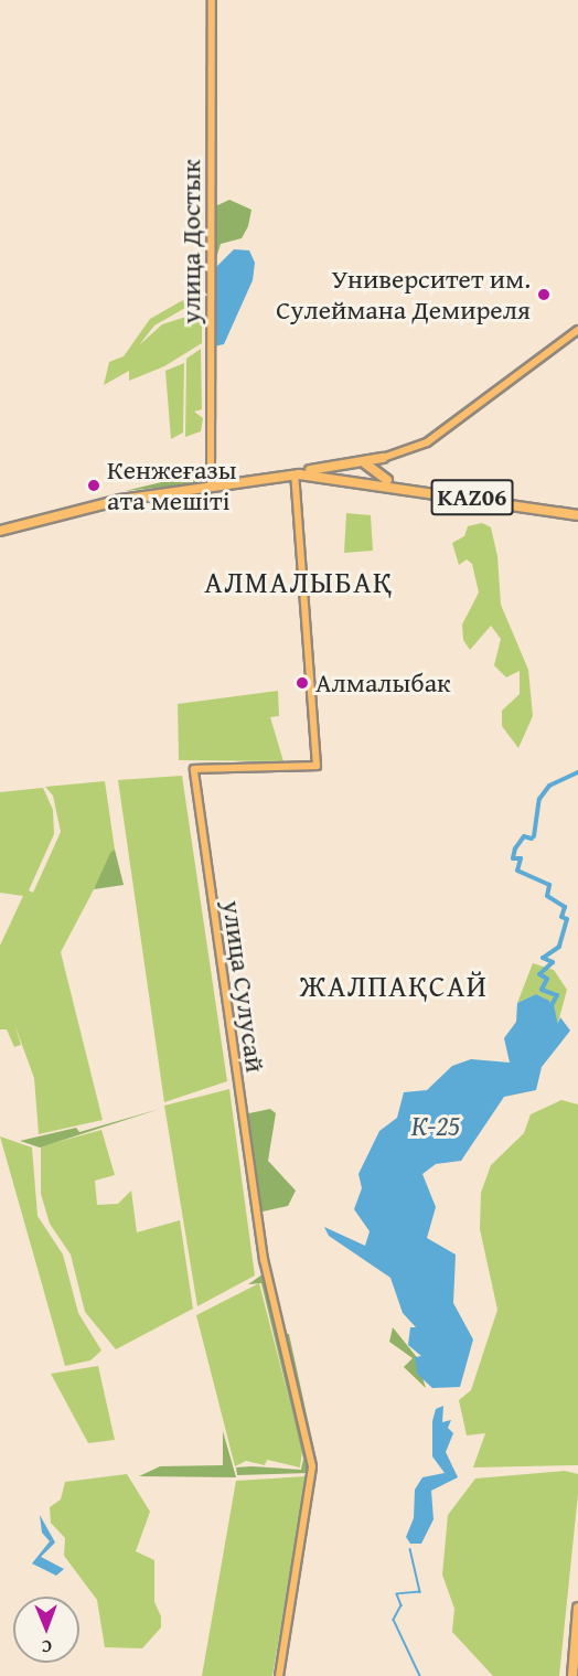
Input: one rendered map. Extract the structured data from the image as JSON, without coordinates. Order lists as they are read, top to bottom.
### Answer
{
  "streets": {
    "highway": ["KАZ06"],
    "main road": ["улица Достык", "улица Сулусай"]
  },
  "crossings": [
    ["улица Достык", "KАZ06"],
    ["KАZ06", "улица Сулусай"]
  ],
  "districts": ["АЛМАЛЫБАҚ", "ЖАЛПАҚСАЙ"],
  "water": ["К-25"],
  "places": ["Университет им. Сулеймана Демиреля", "Кенжеғазы ата мешіті", "Алмалыбак"],
  "north": "bottom"
}
